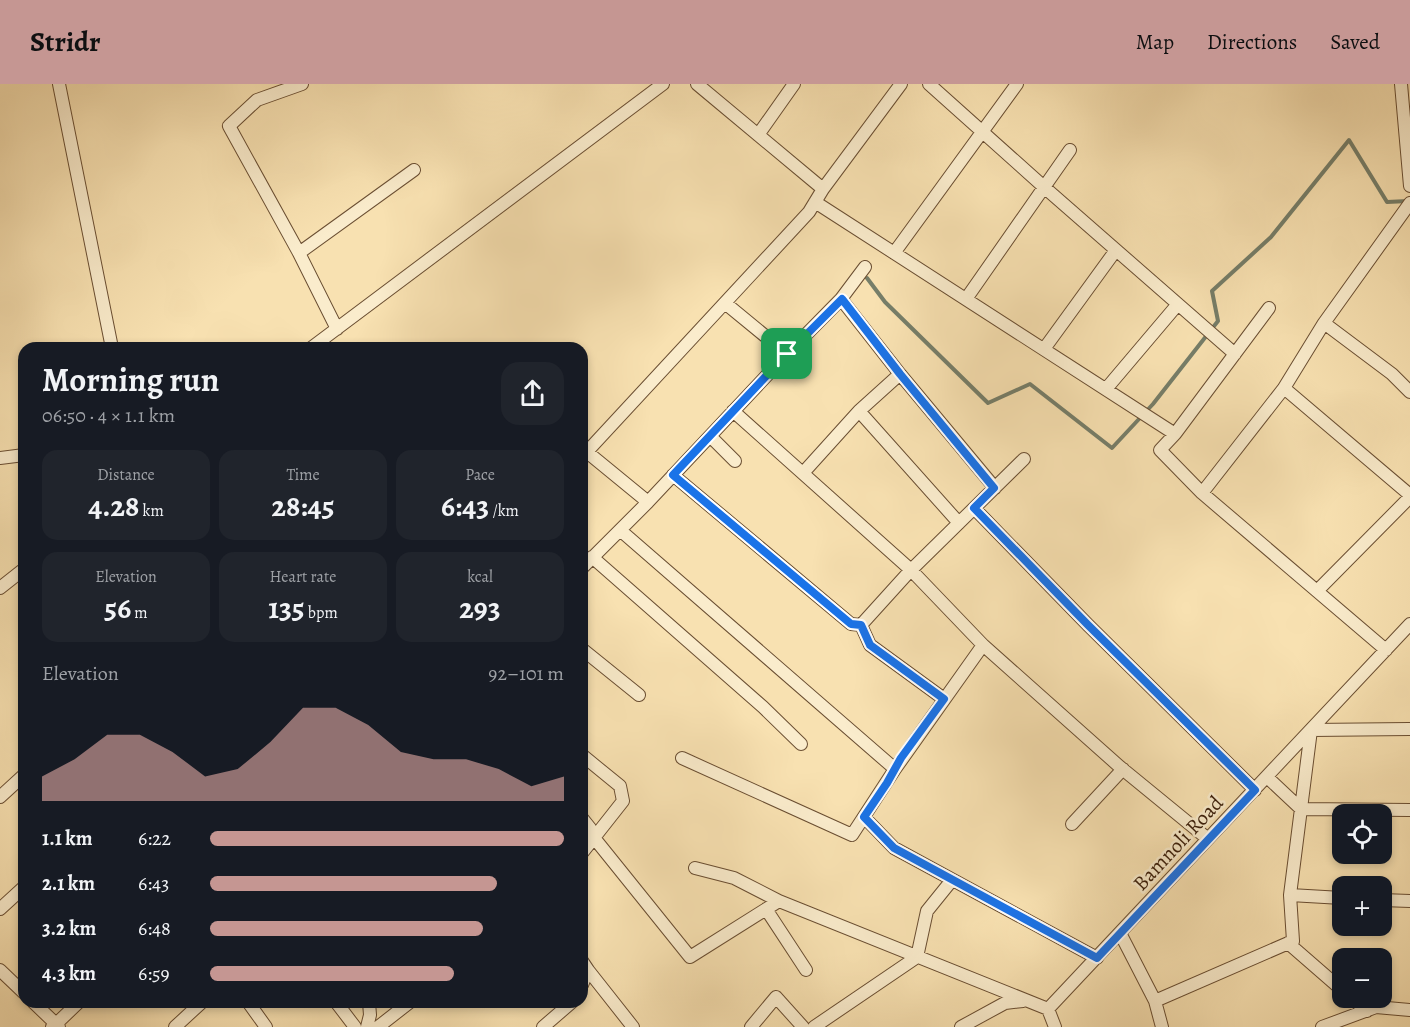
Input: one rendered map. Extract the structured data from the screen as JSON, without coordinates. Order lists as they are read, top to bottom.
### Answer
{
  "streets": {
    "street": ["Bamnoli Road"]
  },
  "page": {
    "header": "Stridr",
    "nav": ["Map", "Directions", "Saved"],
    "heading": ["Morning run", "06:50 · 4 × 1.1 km"],
    "stats": [
      ["Distance", "4.28 km"],
      ["Time", "28:45"],
      ["Pace", "6:43 /km"],
      ["Elevation", "56 m"],
      ["Heart rate", "135 bpm"],
      ["kcal", "293"]
    ],
    "chart": ["Elevation", "92–101 m"],
    "map_buttons": ["+", "−"],
    "list": [
      {
        "name": "1.1 km",
        "note": "6:22"
      },
      {
        "name": "2.1 km",
        "note": "6:43"
      },
      {
        "name": "3.2 km",
        "note": "6:48"
      },
      {
        "name": "4.3 km",
        "note": "6:59"
      }
    ]
  }
}
